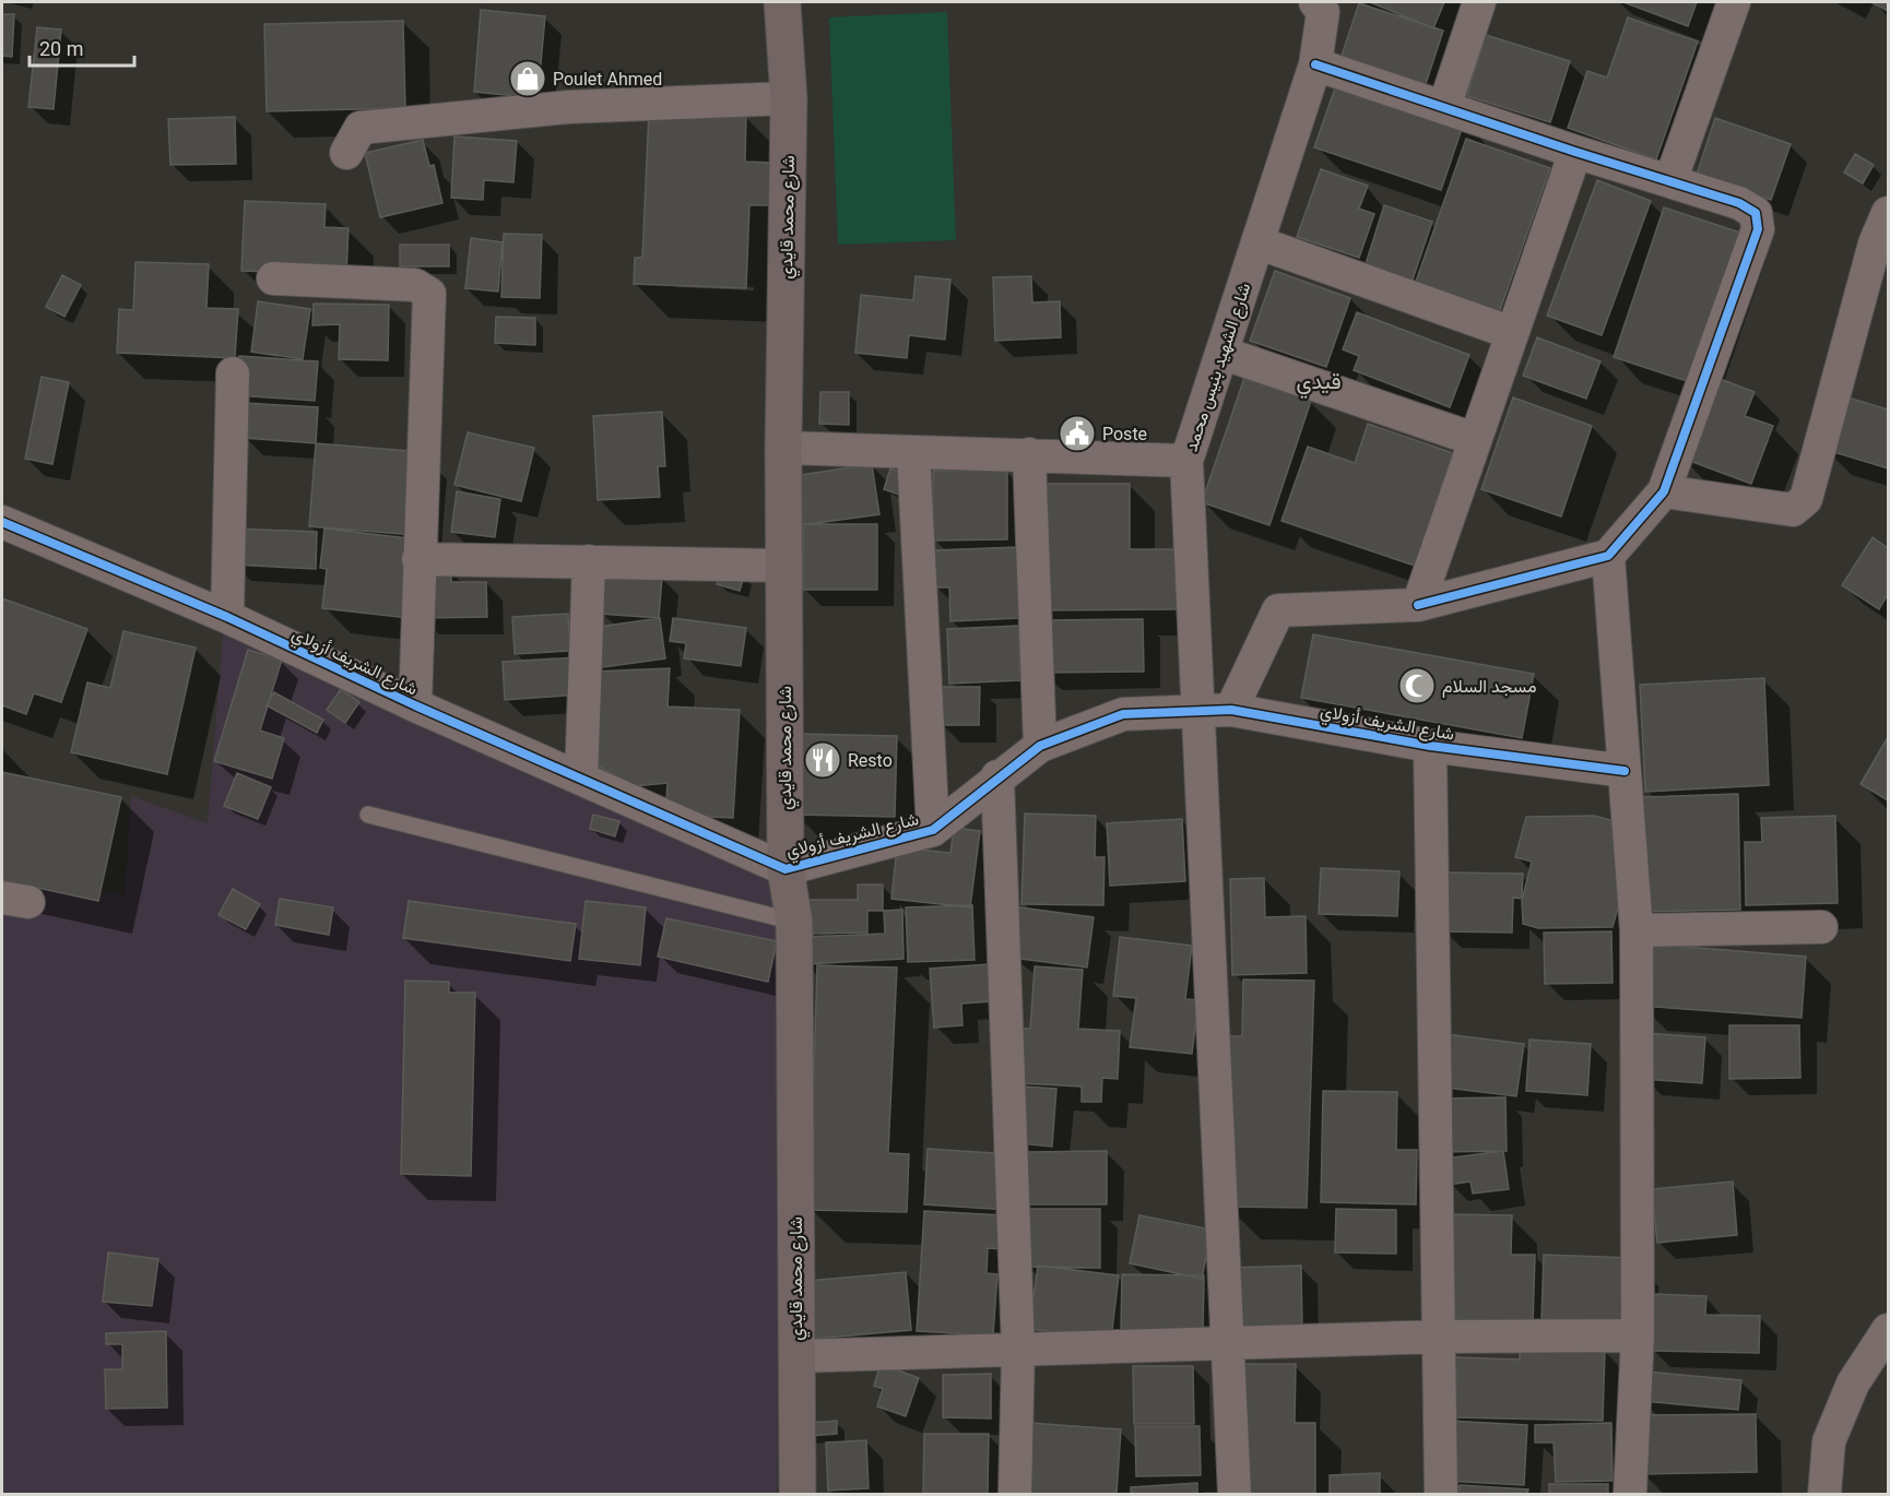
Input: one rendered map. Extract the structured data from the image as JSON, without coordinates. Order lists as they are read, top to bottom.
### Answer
{
  "streets": {
    "main road": ["شارع محمد قايدي"],
    "street": ["شارع الشهيد بنيس محمد", "شارع الشريف أزولاي"]
  },
  "crossings": [
    ["شارع محمد قايدي", "شارع الشهيد بنيس محمد"],
    ["شارع محمد قايدي", "شارع الشريف أزولاي"]
  ],
  "districts": ["قيدي"],
  "places": {
    "shop": ["Poulet Ahmed"],
    "public building": ["Poste"],
    "mosque": ["مسجد السلام"],
    "restaurant": ["Resto"]
  },
  "scale_bar": "20 m"
}
